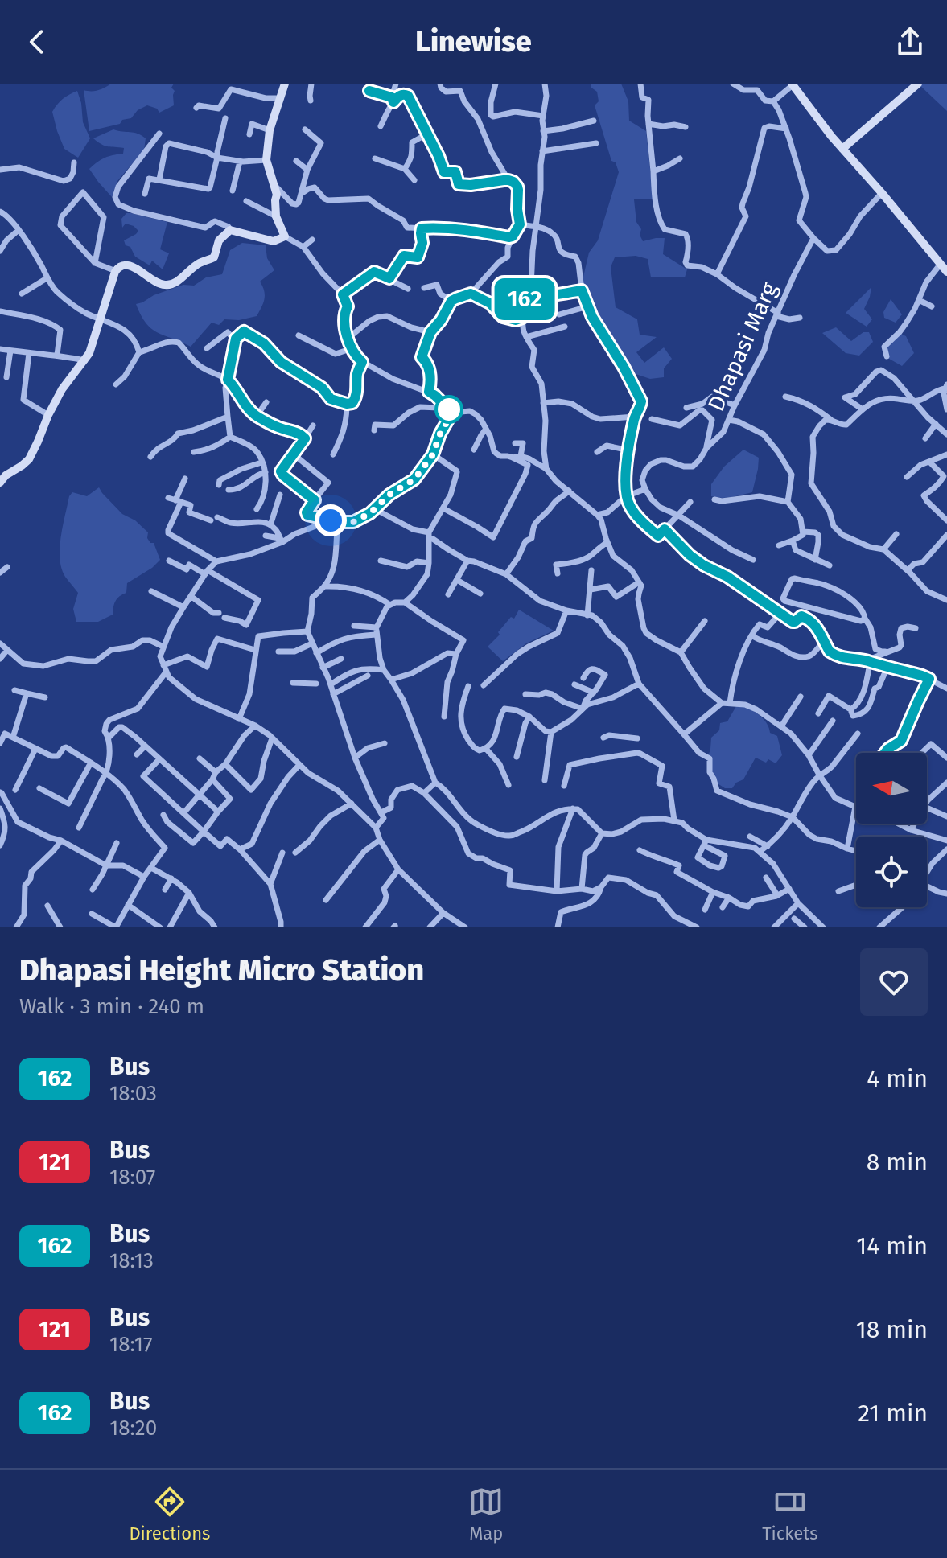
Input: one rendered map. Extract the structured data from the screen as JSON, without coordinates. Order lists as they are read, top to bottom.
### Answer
{
  "streets": {
    "street": ["Dhapasi Marg"]
  },
  "lines": ["bus line 162"],
  "north": "left",
  "page": {
    "header": "Linewise",
    "on_map": "162",
    "heading": ["Dhapasi Height Micro Station", "Walk · 3 min · 240 m"],
    "list": [
      {
        "mark": "162",
        "name": "Bus",
        "note": "18:03",
        "value": "4 min"
      },
      {
        "mark": "121",
        "name": "Bus",
        "note": "18:07",
        "value": "8 min"
      },
      {
        "mark": "162",
        "name": "Bus",
        "note": "18:13",
        "value": "14 min"
      },
      {
        "mark": "121",
        "name": "Bus",
        "note": "18:17",
        "value": "18 min"
      },
      {
        "mark": "162",
        "name": "Bus",
        "note": "18:20",
        "value": "21 min"
      }
    ],
    "tabs": ["Directions", "Map", "Tickets"]
  }
}
